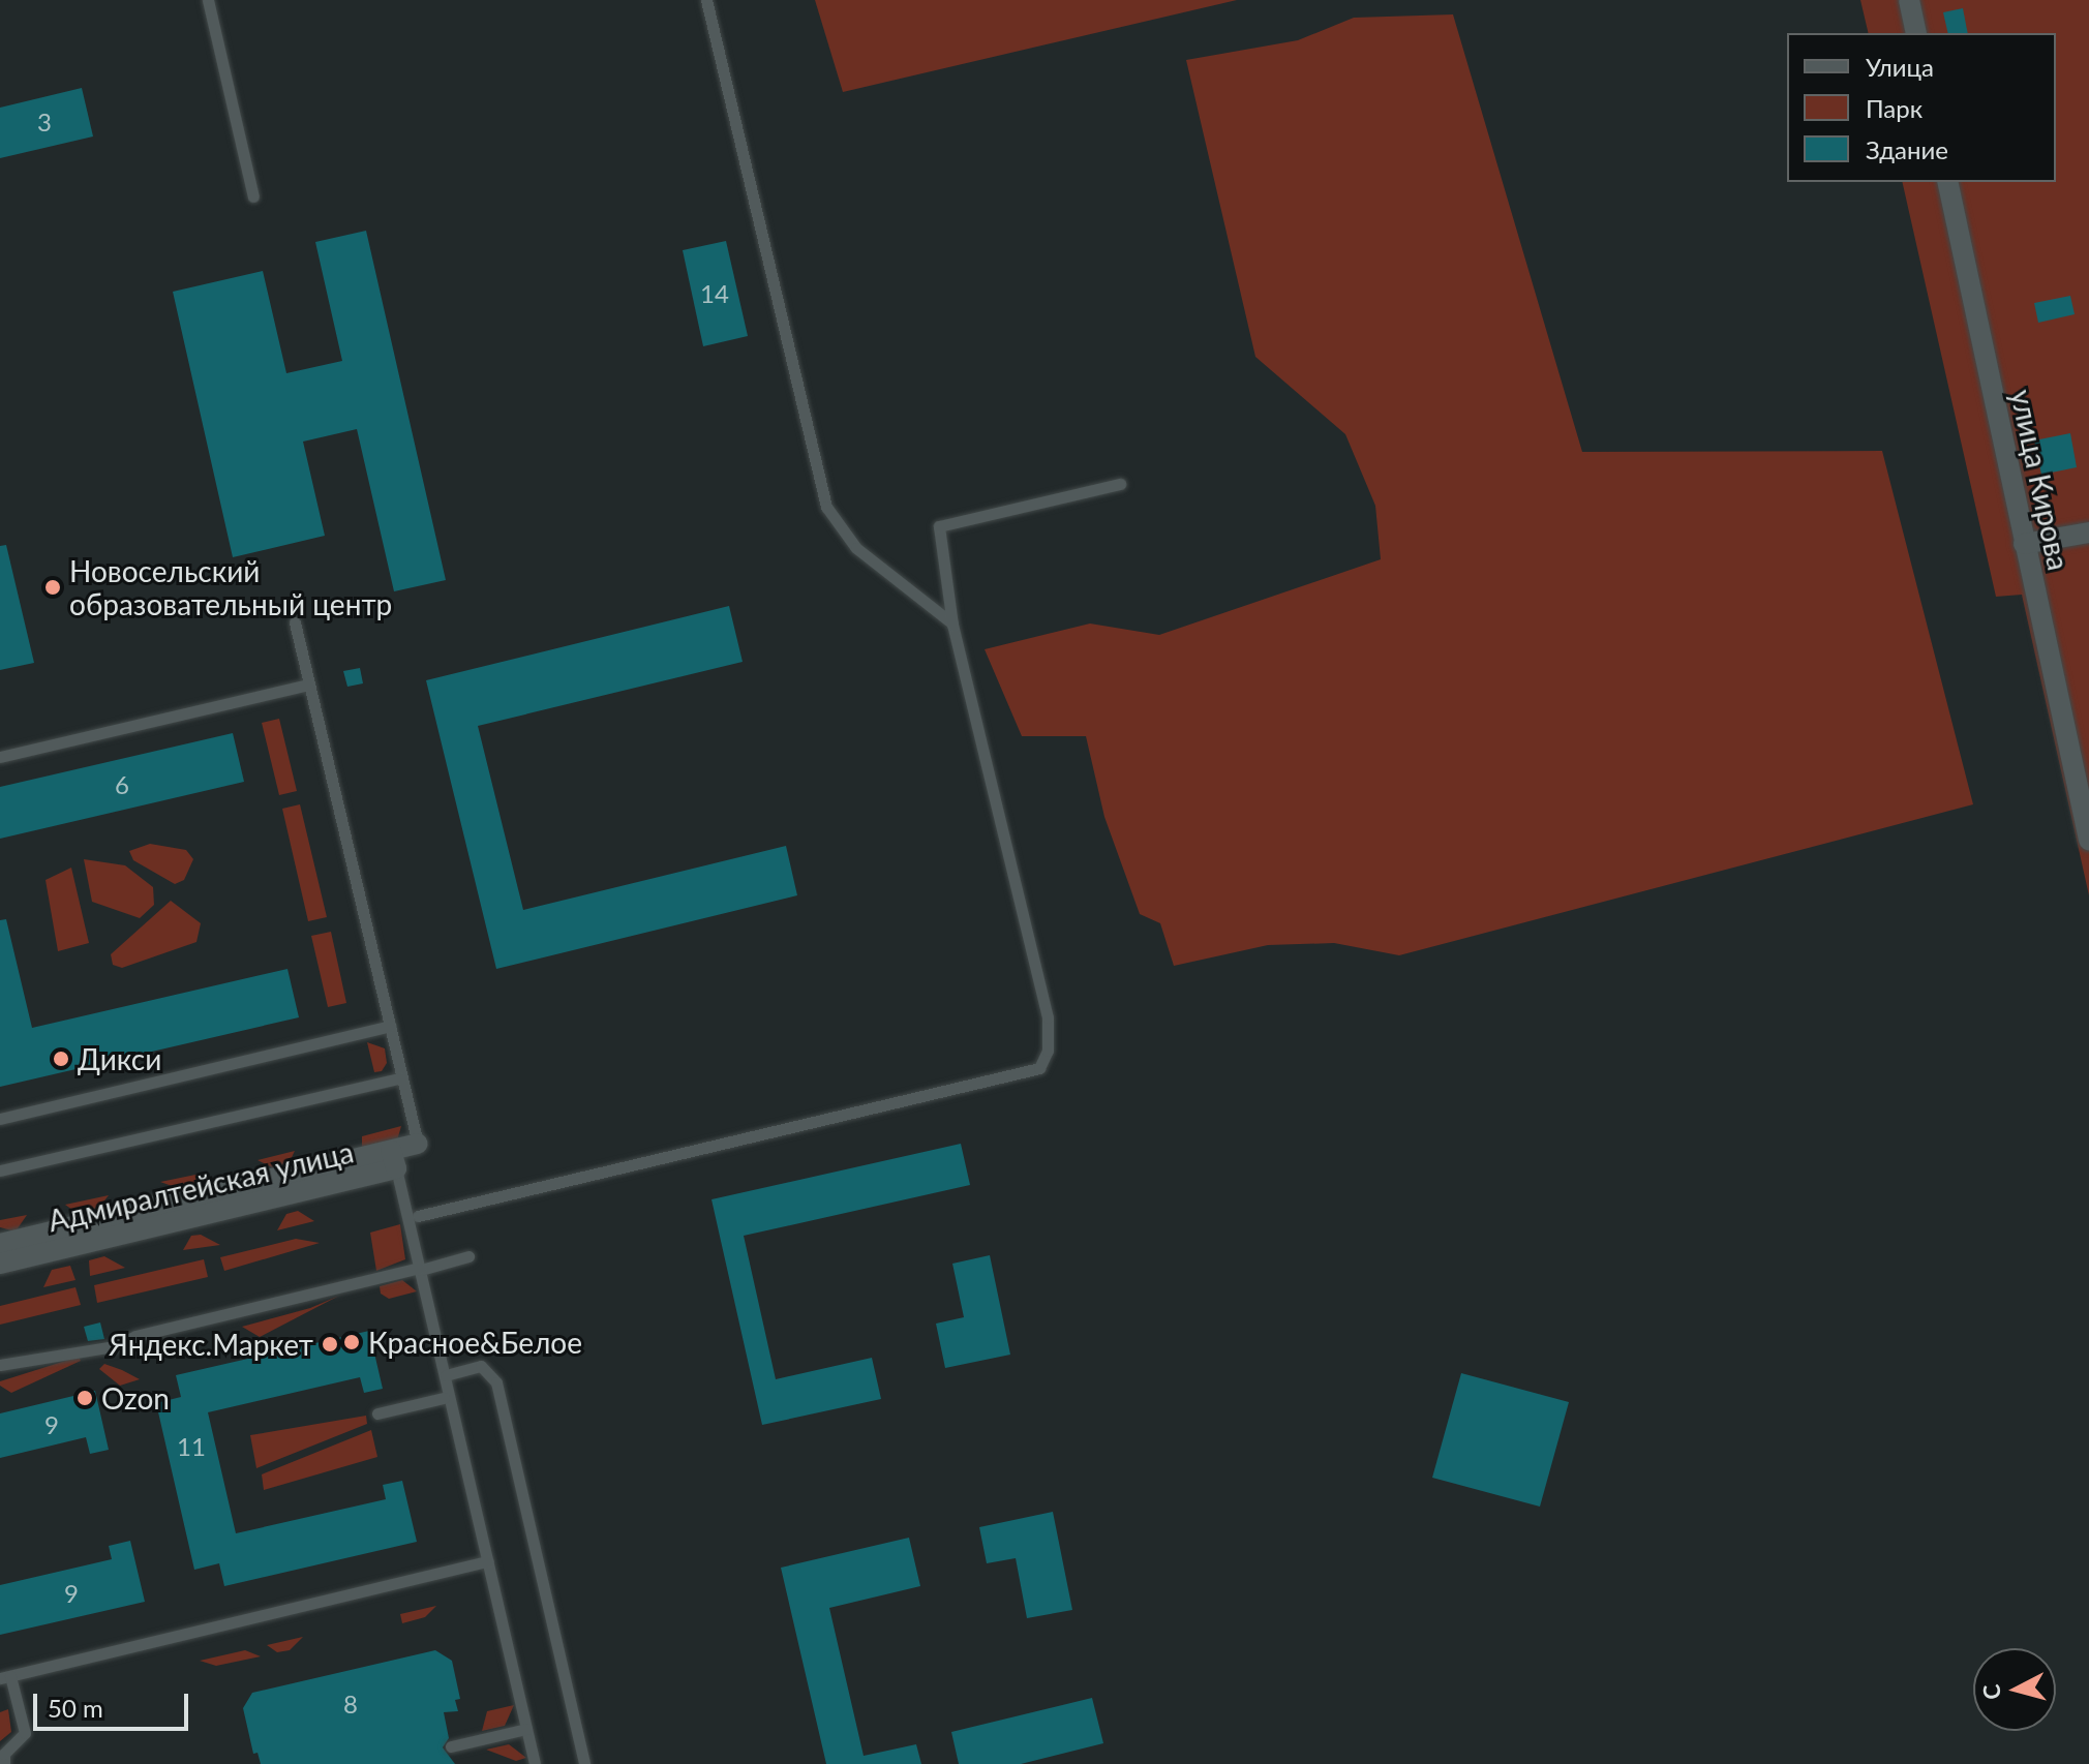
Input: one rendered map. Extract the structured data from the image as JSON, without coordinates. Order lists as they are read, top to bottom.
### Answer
{
  "streets": {
    "street": ["улица Кирова", "Адмиралтейская улица"]
  },
  "places": [
    "Новосельский образовательный центр",
    "Дикси",
    "Красное&Белое",
    "Яндекс.Маркет",
    "Ozon"
  ],
  "house_numbers": [
    "3",
    "14",
    "6",
    "9",
    "11",
    "9",
    "8"
  ],
  "legend": ["Улица", "Парк", "Здание"],
  "scale_bar": "50 m",
  "north": "left"
}
